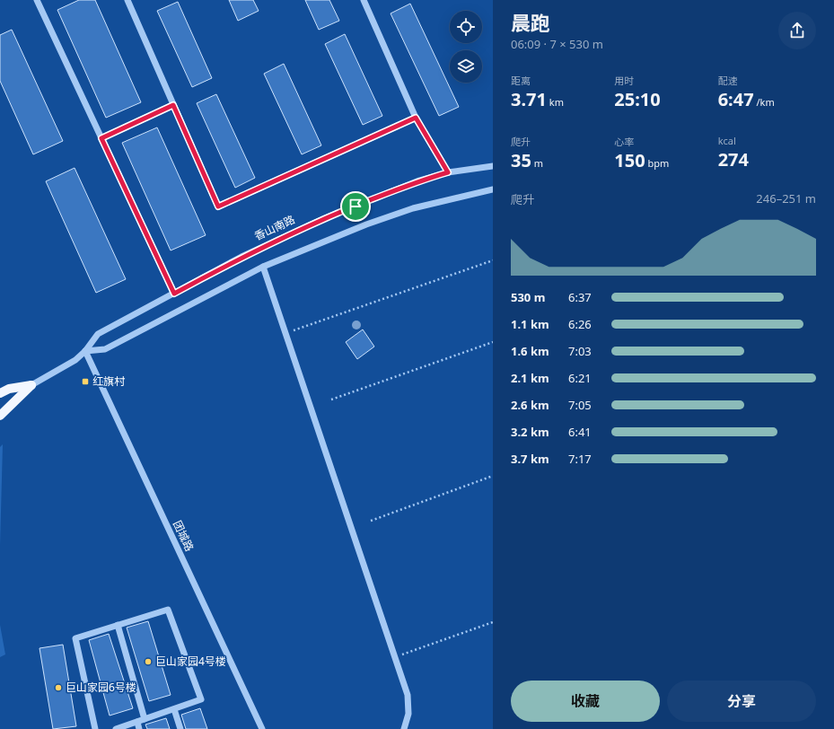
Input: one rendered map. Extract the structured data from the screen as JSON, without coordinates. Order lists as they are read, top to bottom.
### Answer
{
  "streets": {
    "main road": ["香山南路"],
    "street": ["团城路"]
  },
  "crossings": [
    ["香山南路", "团城路"]
  ],
  "places": {
    "transit": ["红旗村"],
    "other": ["巨山家园4号楼", "巨山家园6号楼"]
  },
  "page": {
    "heading": ["晨跑", "06:09 · 7 × 530 m"],
    "stats": [
      ["距离", "3.71 km"],
      ["用时", "25:10"],
      ["配速", "6:47 /km"],
      ["爬升", "35 m"],
      ["心率", "150 bpm"],
      ["kcal", "274"]
    ],
    "chart": ["爬升", "246–251 m"],
    "list": [
      {
        "name": "530 m",
        "note": "6:37"
      },
      {
        "name": "1.1 km",
        "note": "6:26"
      },
      {
        "name": "1.6 km",
        "note": "7:03"
      },
      {
        "name": "2.1 km",
        "note": "6:21"
      },
      {
        "name": "2.6 km",
        "note": "7:05"
      },
      {
        "name": "3.2 km",
        "note": "6:41"
      },
      {
        "name": "3.7 km",
        "note": "7:17"
      }
    ],
    "buttons": ["收藏", "分享"]
  }
}
